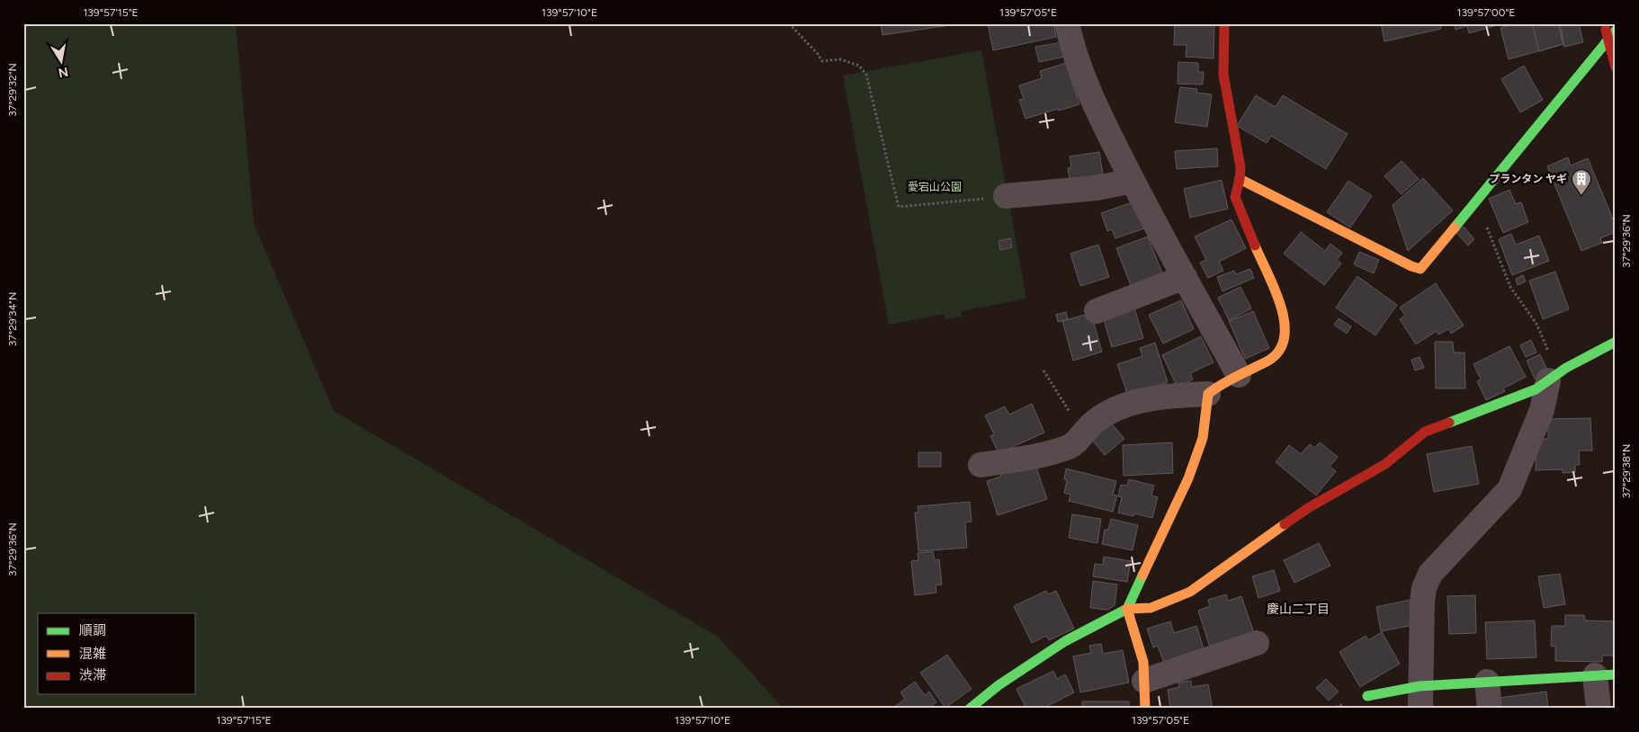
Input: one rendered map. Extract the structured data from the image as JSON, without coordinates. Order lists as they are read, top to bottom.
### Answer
{
  "districts": ["慶山二丁目"],
  "parks": ["愛宕山公園"],
  "places": {
    "building": ["プランタン ヤギ"]
  },
  "legend": ["順調", "混雑", "渋滞"],
  "north": "bottom",
  "coordinates": [
    "139°57'15\"E",
    "139°57'10\"E",
    "139°57'05\"E",
    "139°57'00\"E",
    "37°29'32\"N",
    "37°29'36\"N",
    "37°29'34\"N",
    "37°29'38\"N"
  ]
}
